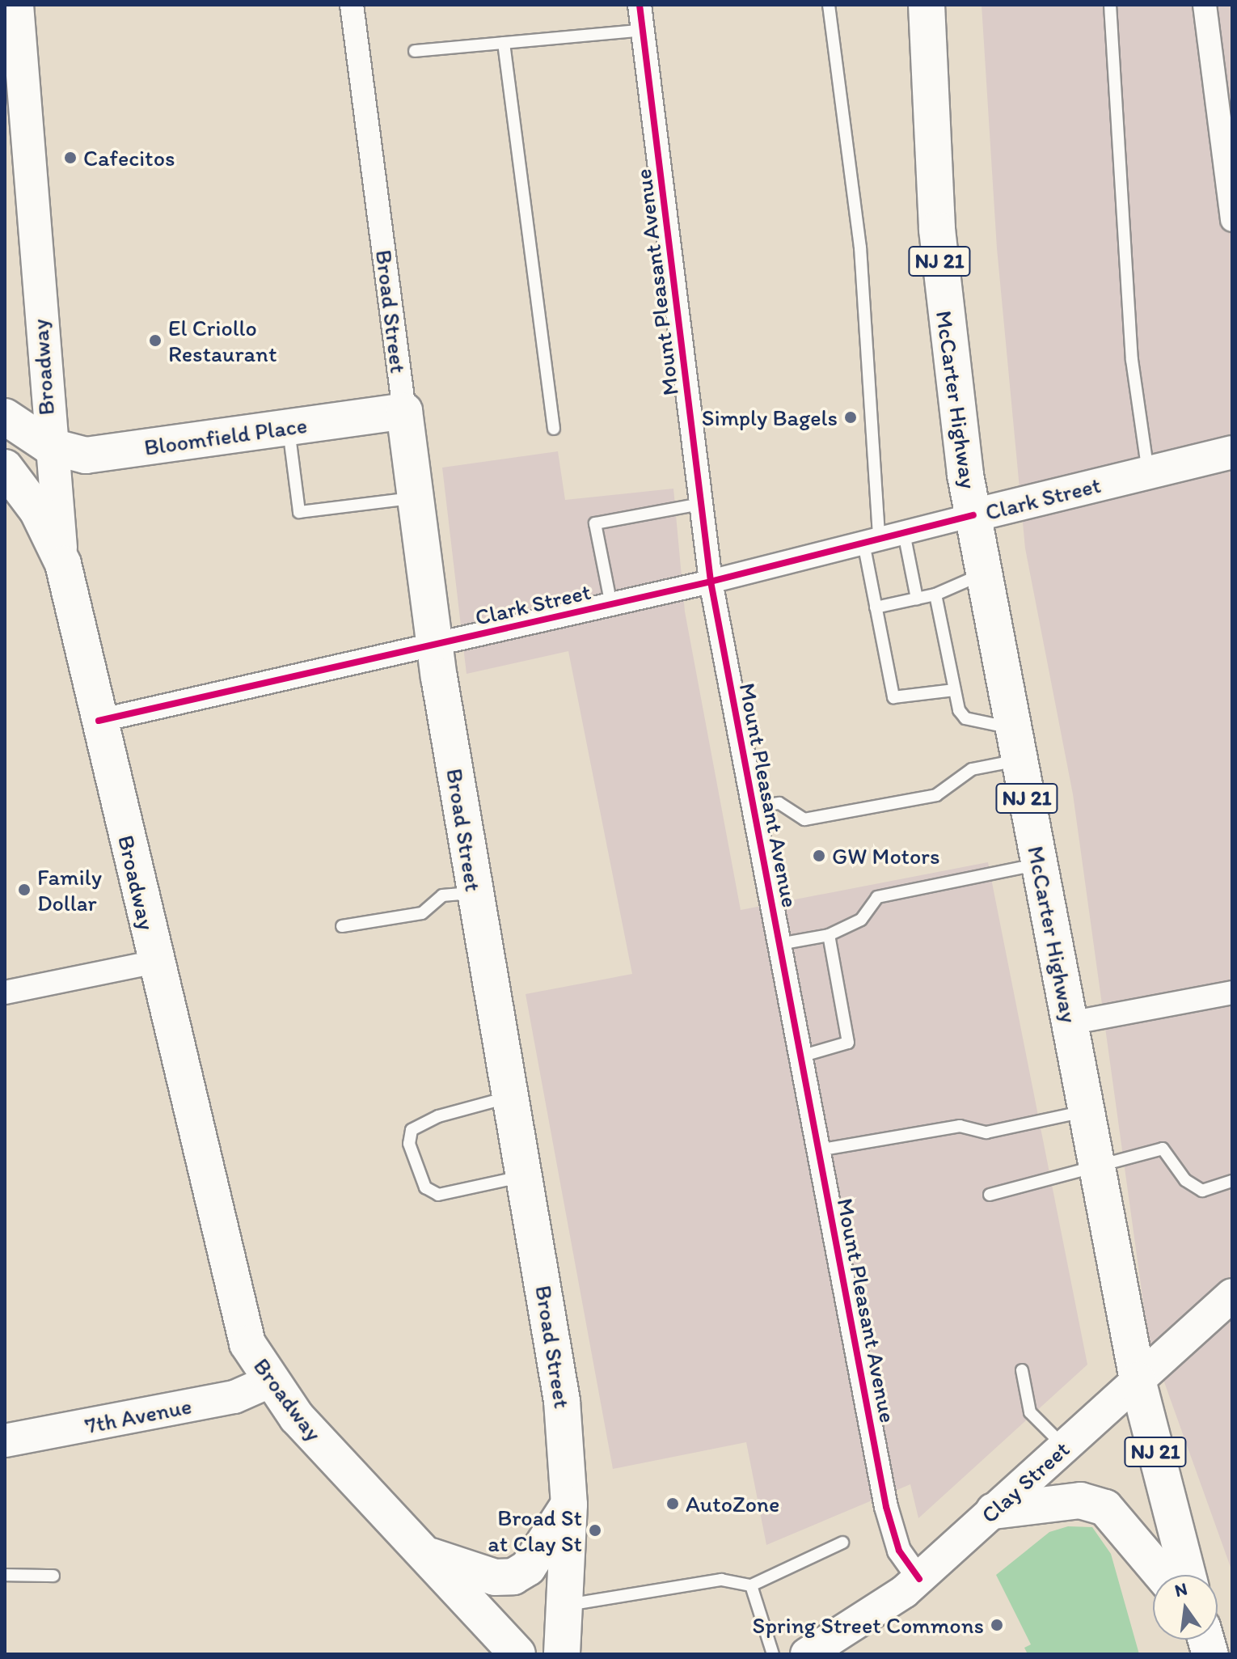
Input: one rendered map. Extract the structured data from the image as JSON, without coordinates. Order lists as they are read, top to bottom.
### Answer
{
  "streets": {
    "main road": [
      "NJ 21",
      "Broad Street",
      "Broadway",
      "McCarter Highway",
      "Bloomfield Place",
      "Clark Street",
      "7th Avenue",
      "Clay Street"
    ],
    "street": ["Mount Pleasant Avenue"]
  },
  "crossings": [
    ["Mount Pleasant Avenue", "Clark Street"],
    ["Mount Pleasant Avenue", "Clay Street"],
    ["Broad Street", "Bloomfield Place"],
    ["Broad Street", "Clark Street"],
    ["Broadway", "Bloomfield Place"],
    ["Broadway", "Clark Street"],
    ["Broadway", "7th Avenue"],
    ["McCarter Highway", "Clark Street"],
    ["McCarter Highway", "Clay Street"]
  ],
  "places": [
    "Cafecitos",
    "El Criollo Restaurant",
    "Simply Bagels",
    "GW Motors",
    "Family Dollar",
    "AutoZone",
    "Broad St at Clay St",
    "Spring Street Commons"
  ],
  "north": "top"
}
